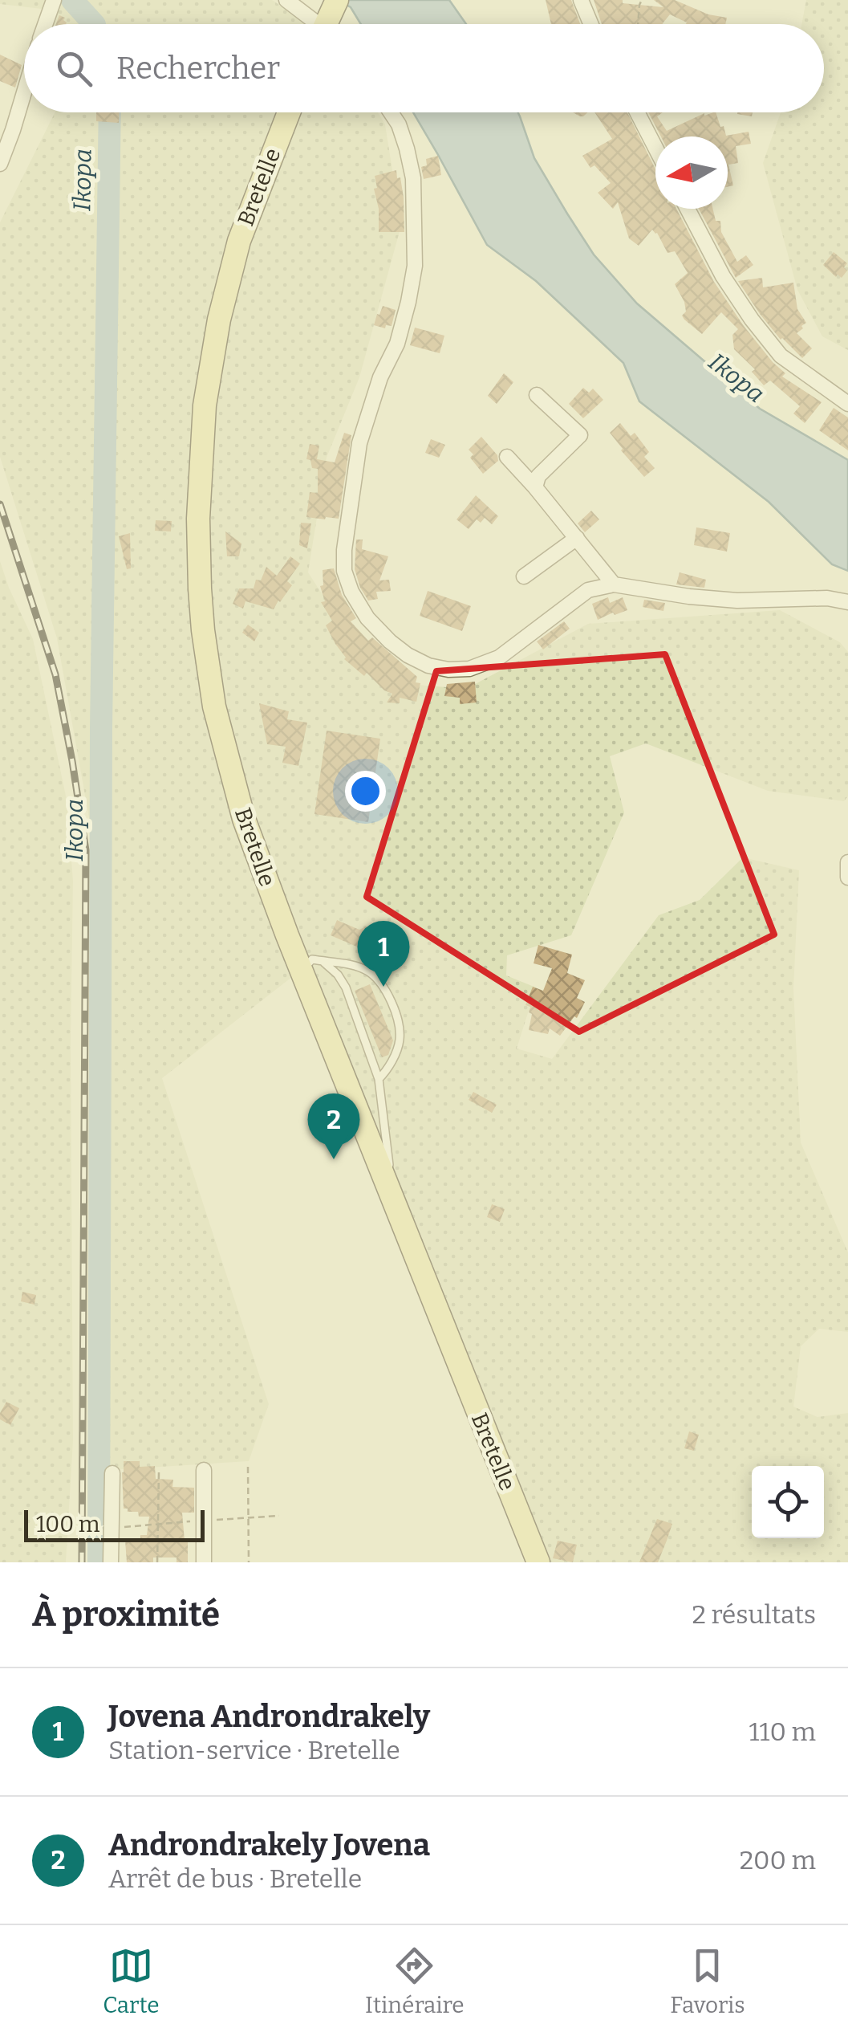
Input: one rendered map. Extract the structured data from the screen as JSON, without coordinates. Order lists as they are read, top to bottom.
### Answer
{
  "streets": {
    "main road": ["Bretelle"]
  },
  "water": ["Ikopa"],
  "scale_bar": "100 m",
  "north": "left",
  "page": {
    "search": "Rechercher",
    "pins": ["1", "2"],
    "scale": "100 m",
    "heading": ["À proximité", "2 résultats"],
    "list": [
      {
        "mark": "1",
        "name": "Jovena Androndrakely",
        "note": "Station-service · Bretelle",
        "value": "110 m"
      },
      {
        "mark": "2",
        "name": "Androndrakely Jovena",
        "note": "Arrêt de bus · Bretelle",
        "value": "200 m"
      }
    ],
    "nav": ["Carte", "Itinéraire", "Favoris"]
  }
}
